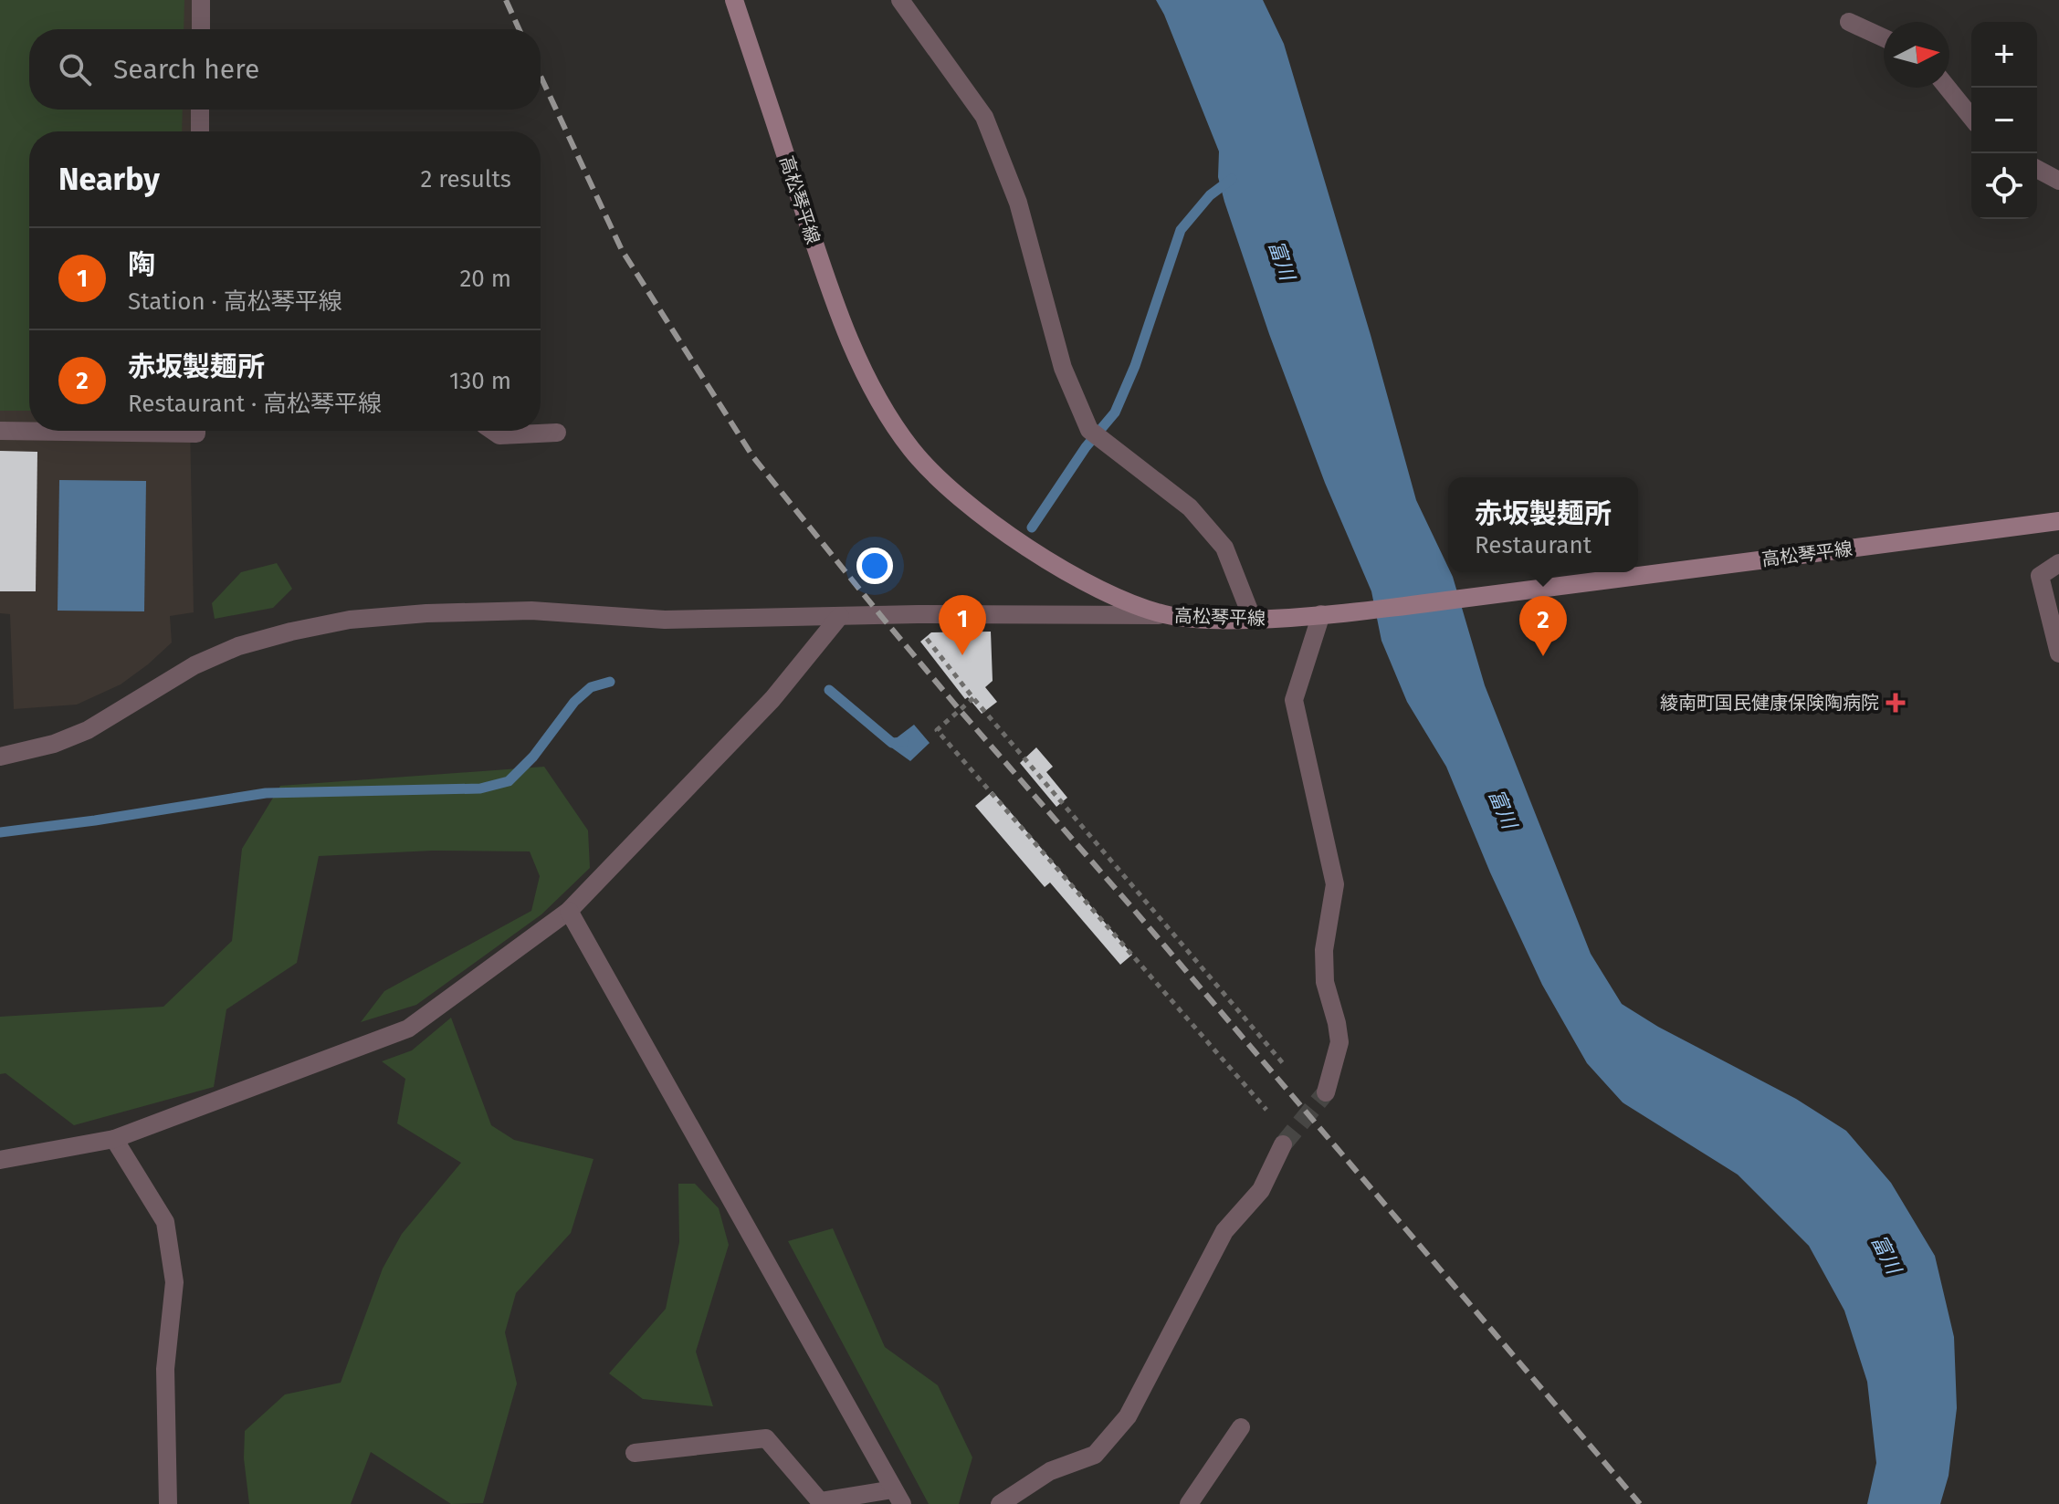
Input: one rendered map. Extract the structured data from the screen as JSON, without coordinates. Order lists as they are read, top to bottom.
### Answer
{
  "streets": {
    "main road": ["高松琴平線"]
  },
  "water": ["富川"],
  "places": {
    "health": ["綾南町国民健康保険陶病院"]
  },
  "north": "right",
  "page": {
    "map_buttons": ["+", "−"],
    "search": "Search here",
    "heading": ["Nearby", "2 results"],
    "list": [
      {
        "mark": "1",
        "name": "陶",
        "note": "Station · 高松琴平線",
        "value": "20 m"
      },
      {
        "mark": "2",
        "name": "赤坂製麺所",
        "note": "Restaurant · 高松琴平線",
        "value": "130 m"
      }
    ],
    "popup": ["赤坂製麺所", "Restaurant"],
    "pins": ["1", "2"]
  }
}
